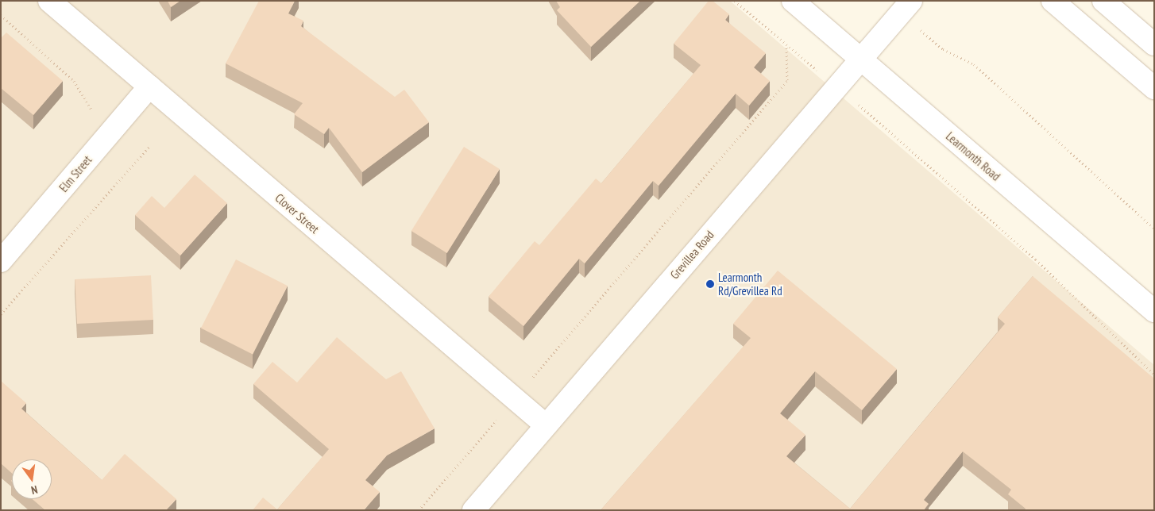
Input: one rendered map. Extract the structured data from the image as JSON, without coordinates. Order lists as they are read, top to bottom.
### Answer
{
  "streets": {
    "street": [
      "Learmonth Road",
      "Elm Street",
      "Clover Street",
      "Grevillea Road"
    ]
  },
  "crossings": [
    ["Learmonth Road", "Grevillea Road"],
    ["Elm Street", "Clover Street"],
    ["Clover Street", "Grevillea Road"]
  ],
  "places": ["Learmonth Rd/Grevillea Rd"],
  "north": "bottom"
}
